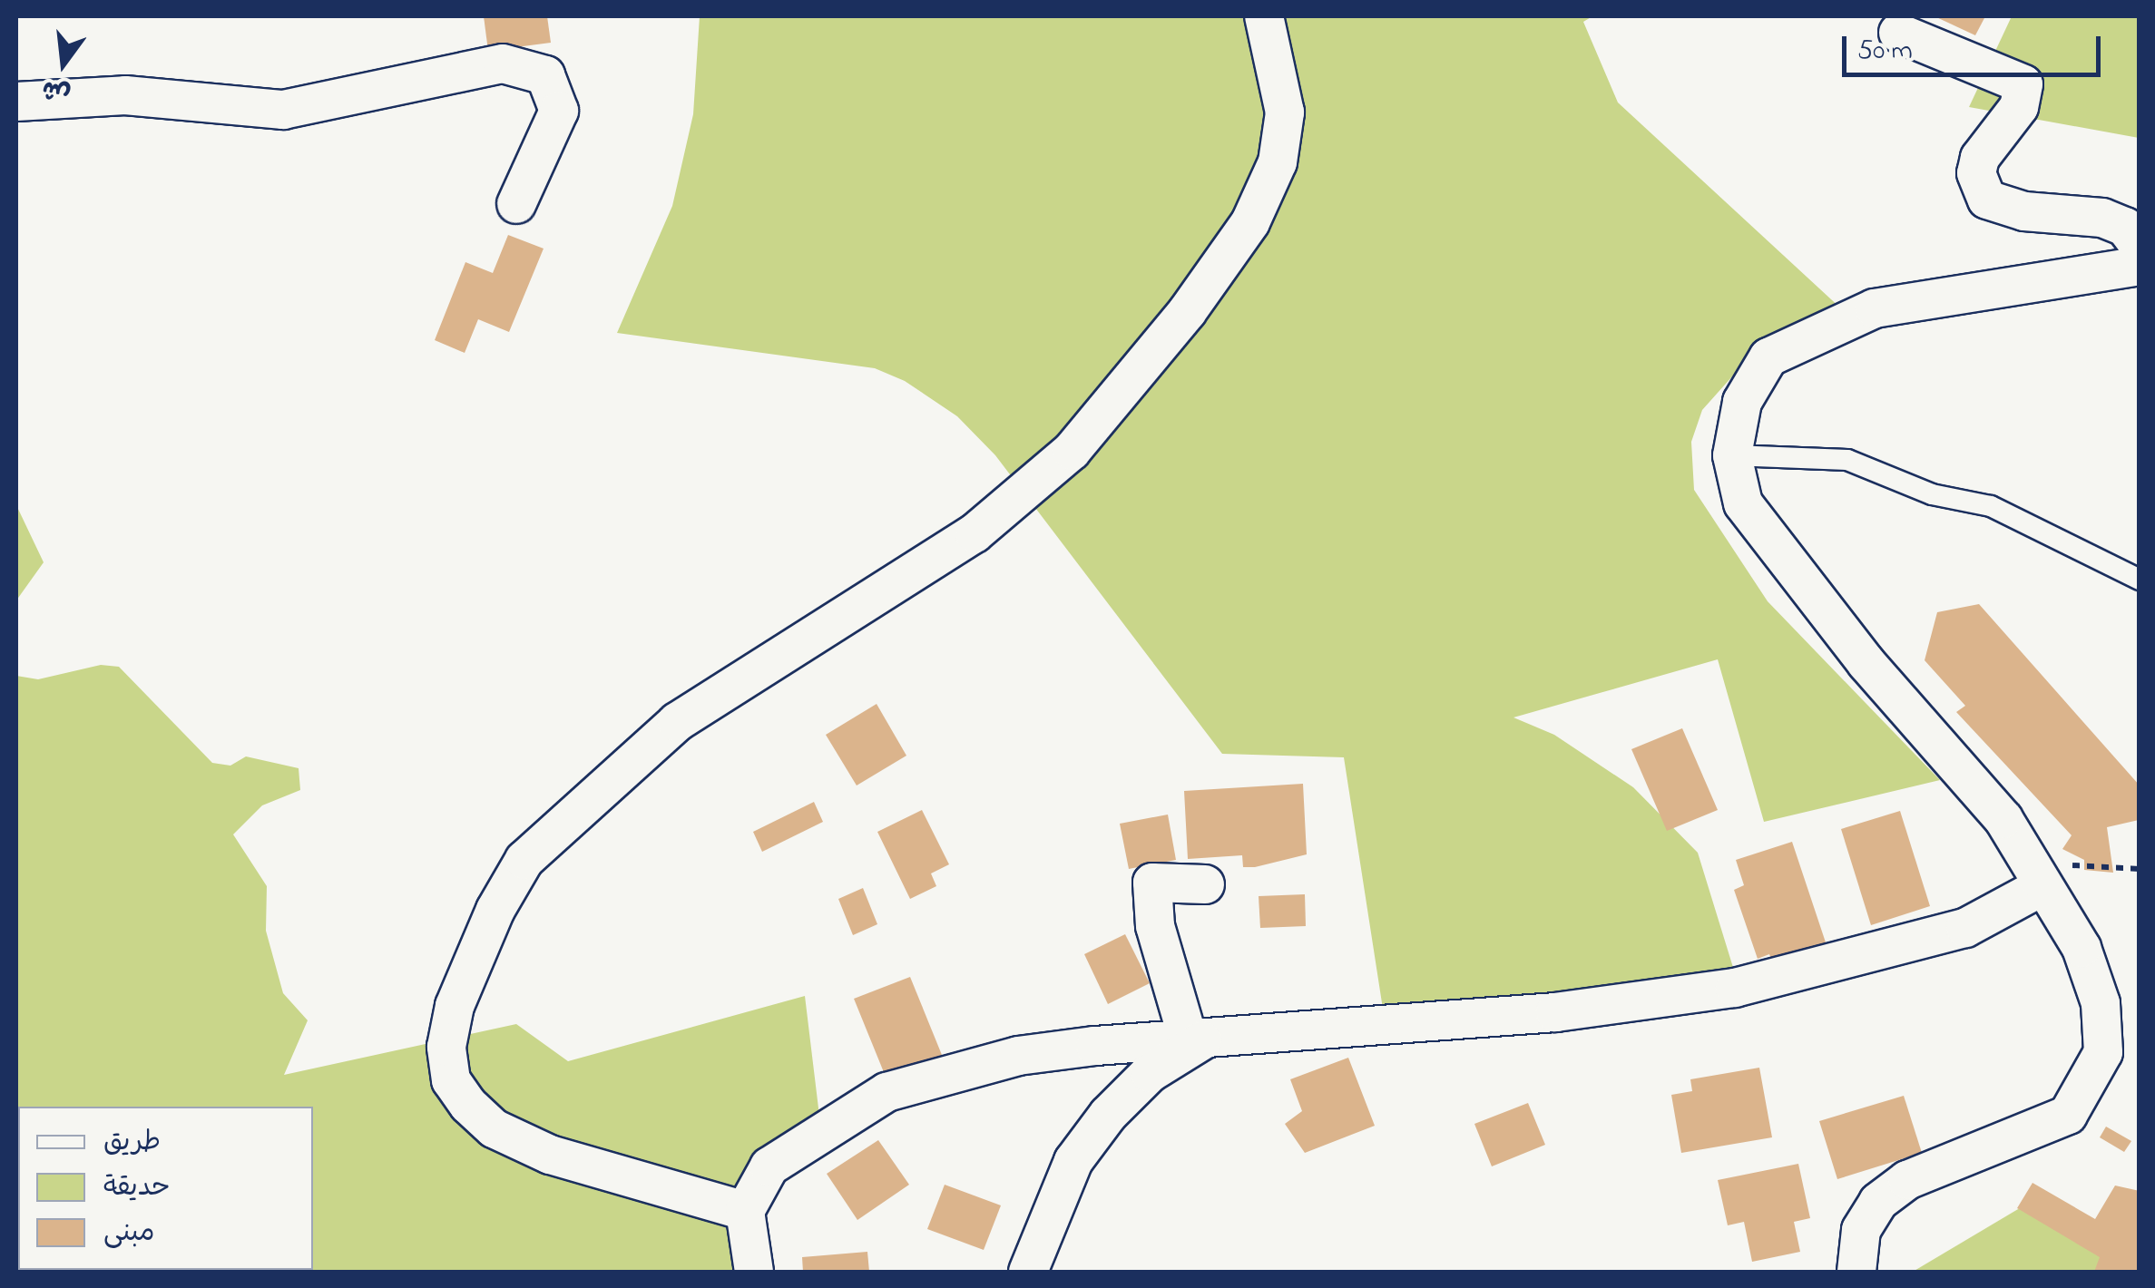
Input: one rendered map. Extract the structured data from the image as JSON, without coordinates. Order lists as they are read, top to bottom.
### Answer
{
  "legend": ["طريق", "حديقة", "مبنى"],
  "scale_bar": "50 m",
  "north": "bottom"
}
